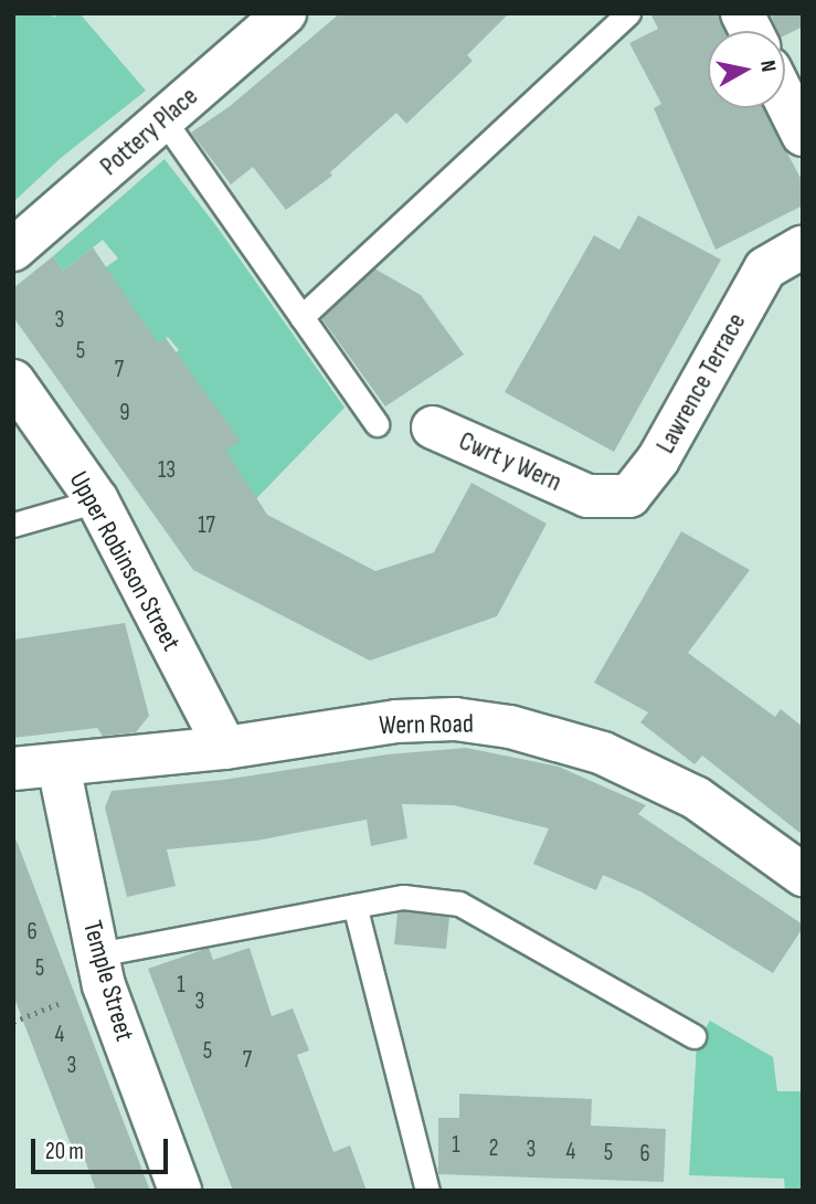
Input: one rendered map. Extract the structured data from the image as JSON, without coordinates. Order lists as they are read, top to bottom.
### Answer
{
  "streets": {
    "street": [
      "Pottery Place",
      "Lawrence Terrace",
      "Cwrt y Wern",
      "Upper Robinson Street",
      "Wern Road",
      "Temple Street"
    ]
  },
  "crossings": [
    ["Lawrence Terrace", "Cwrt y Wern"],
    ["Upper Robinson Street", "Wern Road"],
    ["Wern Road", "Temple Street"]
  ],
  "house_numbers": [
    "3",
    "5",
    "7",
    "9",
    "13",
    "17",
    "6",
    "5",
    "1",
    "3",
    "4",
    "5",
    "7",
    "3",
    "1",
    "2",
    "3",
    "4",
    "5",
    "6"
  ],
  "scale_bar": "20 m",
  "north": "right"
}
